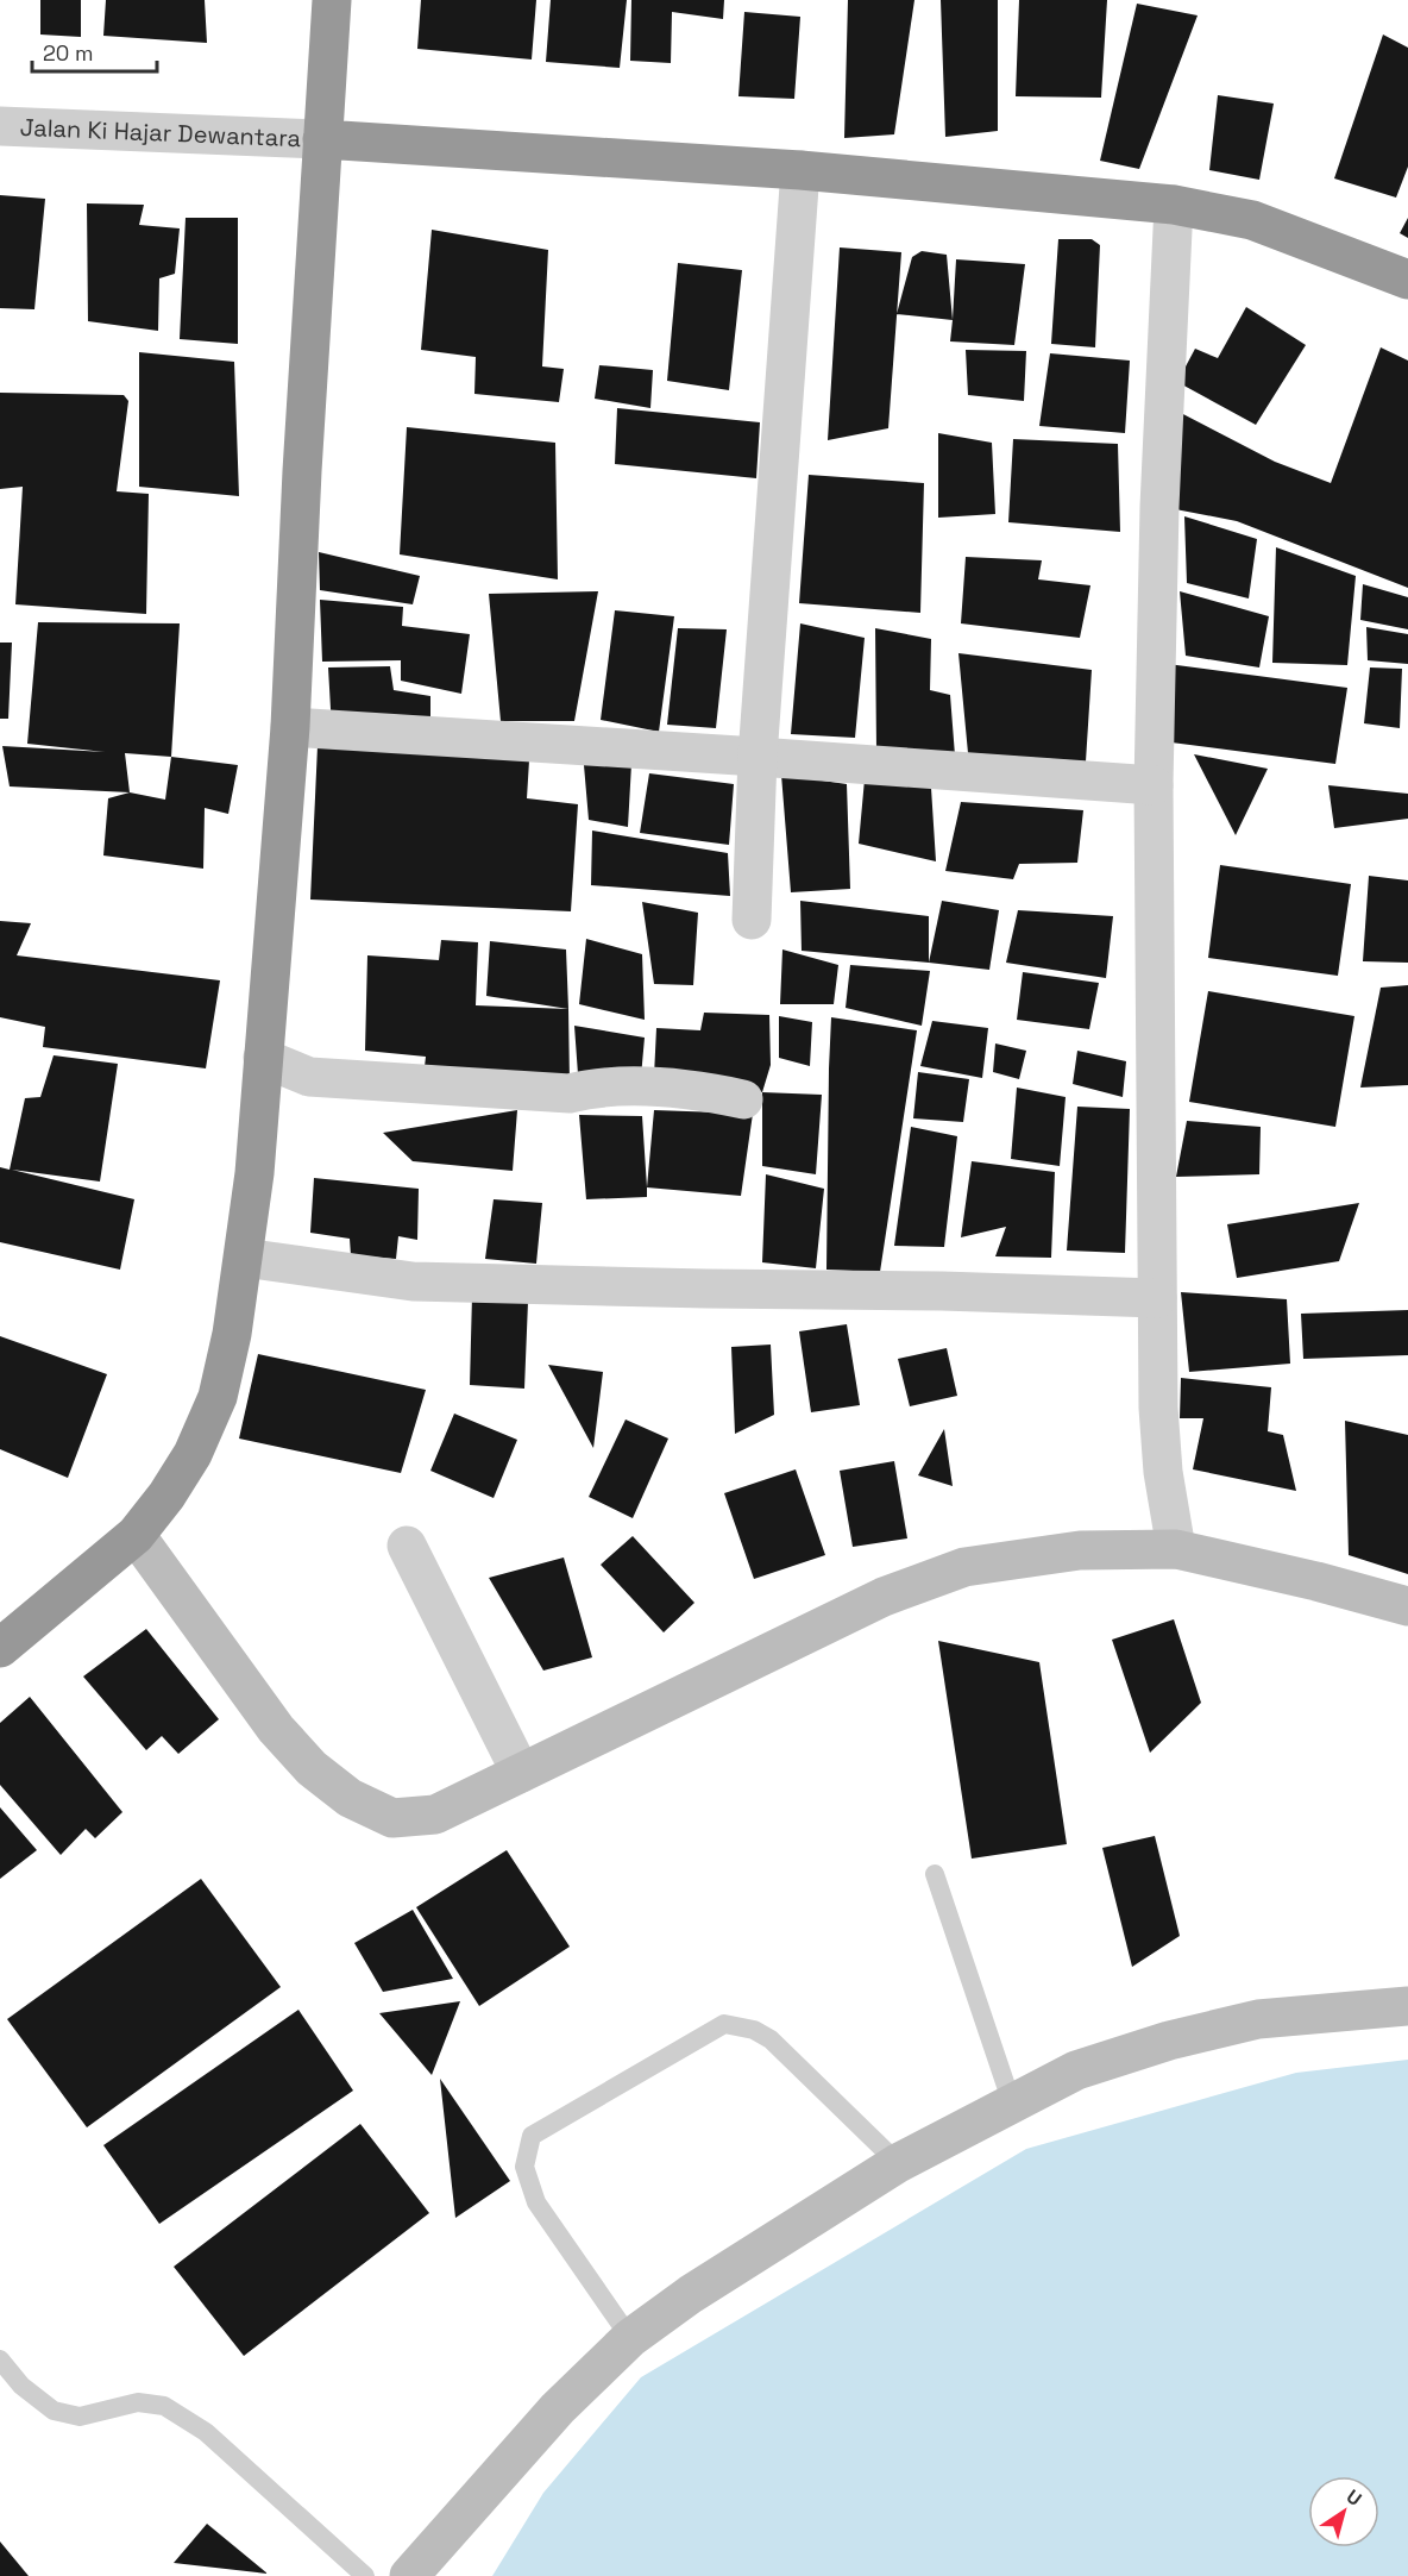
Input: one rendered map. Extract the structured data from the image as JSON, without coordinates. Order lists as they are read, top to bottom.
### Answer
{
  "streets": {
    "street": ["Jalan Ki Hajar Dewantara"]
  },
  "scale_bar": "20 m",
  "north": "top right"
}
